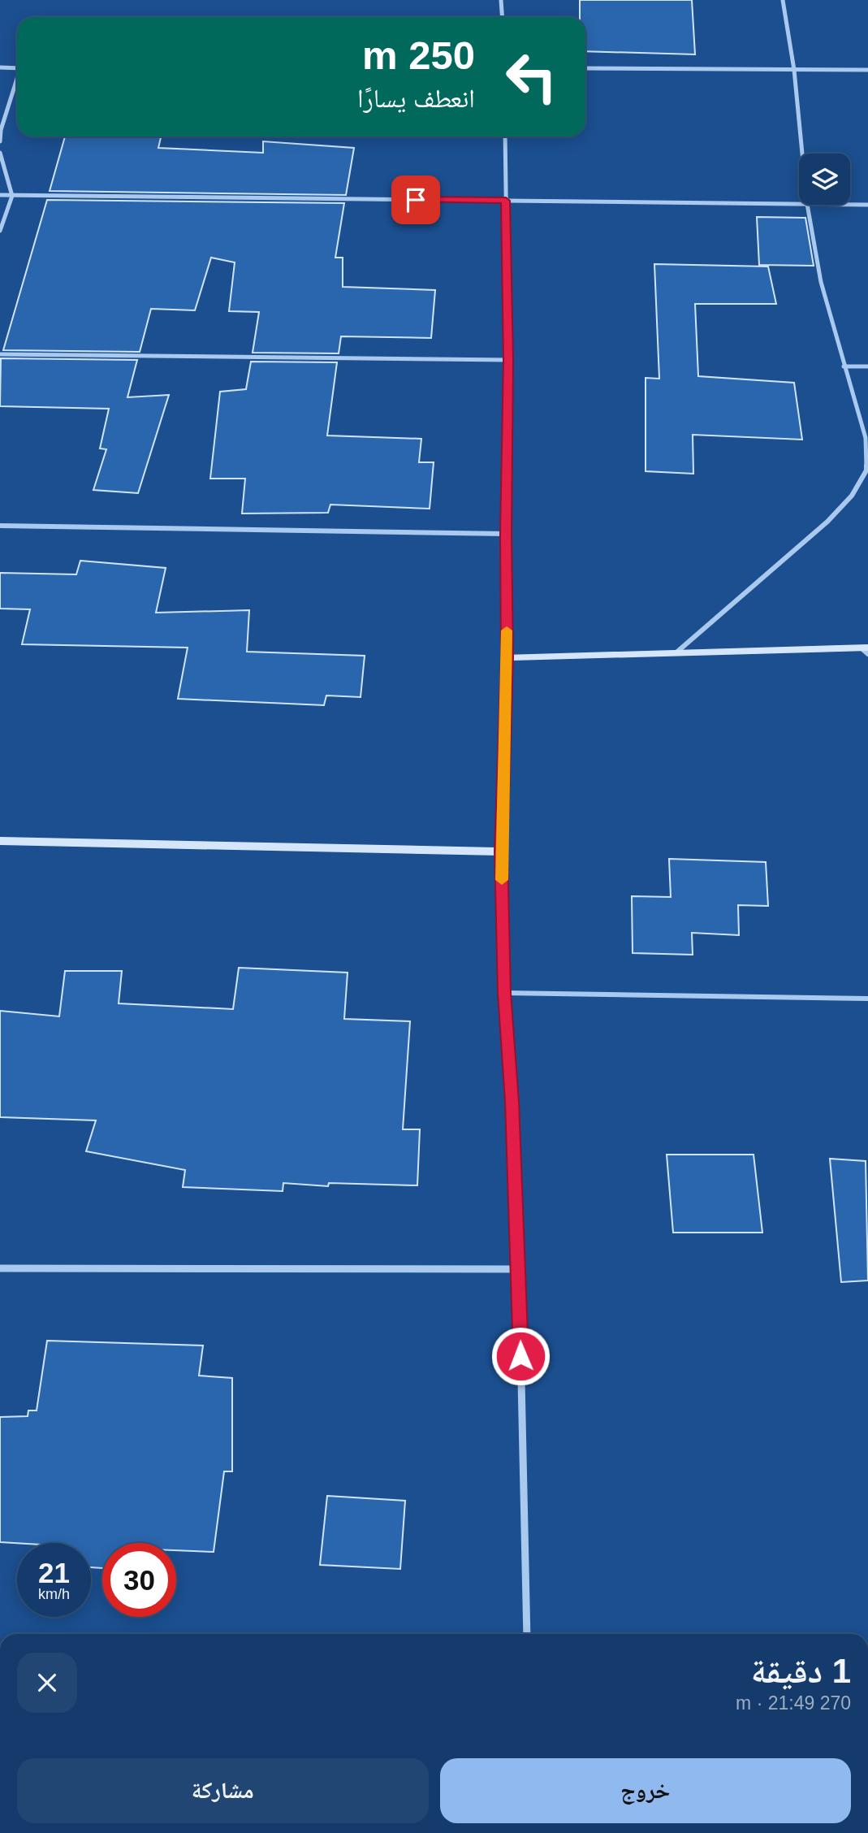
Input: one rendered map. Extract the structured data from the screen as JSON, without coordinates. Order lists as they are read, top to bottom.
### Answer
{
  "page": {
    "turn": ["250 m", "انعطف يسارًا"],
    "speed": "21 km/h",
    "limit": "30",
    "heading": ["1 دقيقة", "270 m · 21:49"],
    "buttons": ["خروج", "مشاركة"]
  }
}
